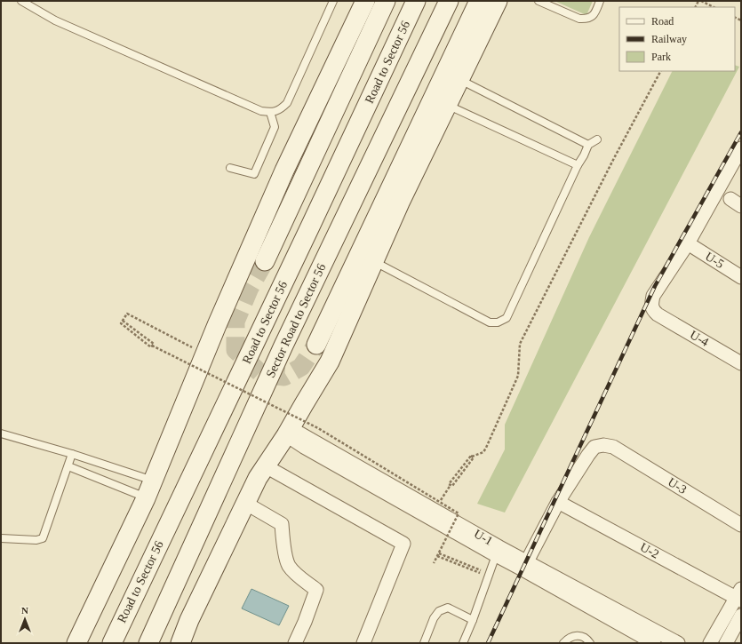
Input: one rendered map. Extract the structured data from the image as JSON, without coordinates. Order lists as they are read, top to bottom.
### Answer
{
  "streets": {
    "street": [
      "Road to Sector 56",
      "U-5",
      "Sector Road to Sector 56",
      "U-4",
      "U-3",
      "U-1",
      "U-2"
    ]
  },
  "crossings": [
    ["U-5", "U-4"],
    ["U-3", "U-2"]
  ],
  "legend": ["Road", "Railway", "Park"],
  "north": "top"
}
